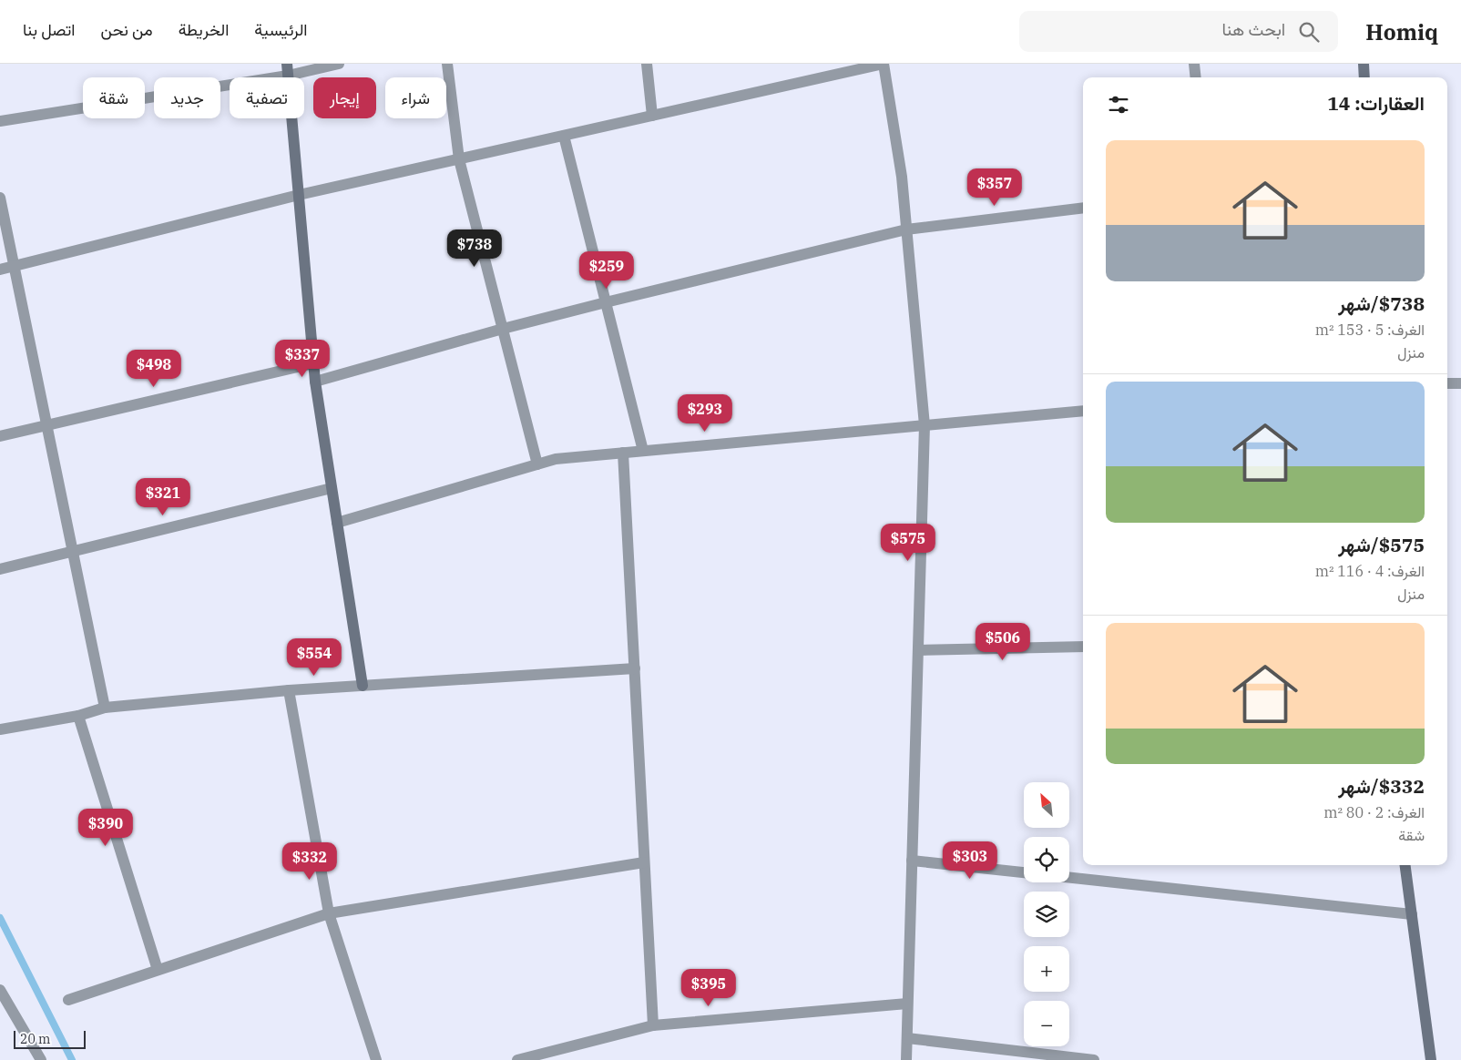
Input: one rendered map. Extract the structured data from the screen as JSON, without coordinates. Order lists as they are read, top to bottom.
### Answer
{
  "scale_bar": "20 m",
  "north": "top left",
  "page": {
    "header": "Homiq",
    "search": "ابحث هنا",
    "nav": [
      "الرئيسية",
      "الخريطة",
      "من نحن",
      "اتصل بنا"
    ],
    "chip": [
      "شراء",
      "إيجار",
      "تصفية",
      "جديد",
      "شقة"
    ],
    "heading": "العقارات: 14",
    "list": [
      {
        "name": "$738/شهر",
        "note": "الغرف: 5 · 153 m² · منزل"
      },
      {
        "name": "$575/شهر",
        "note": "الغرف: 4 · 116 m² · منزل"
      },
      {
        "name": "$332/شهر",
        "note": "الغرف: 2 · 80 m² · شقة"
      }
    ],
    "price": [
      "$357",
      "$738",
      "$259",
      "$337",
      "$498",
      "$293",
      "$321",
      "$575",
      "$506",
      "$554",
      "$390",
      "$303",
      "$332",
      "$395"
    ],
    "map_buttons": ["+", "−"],
    "scale": "20 m"
  }
}
